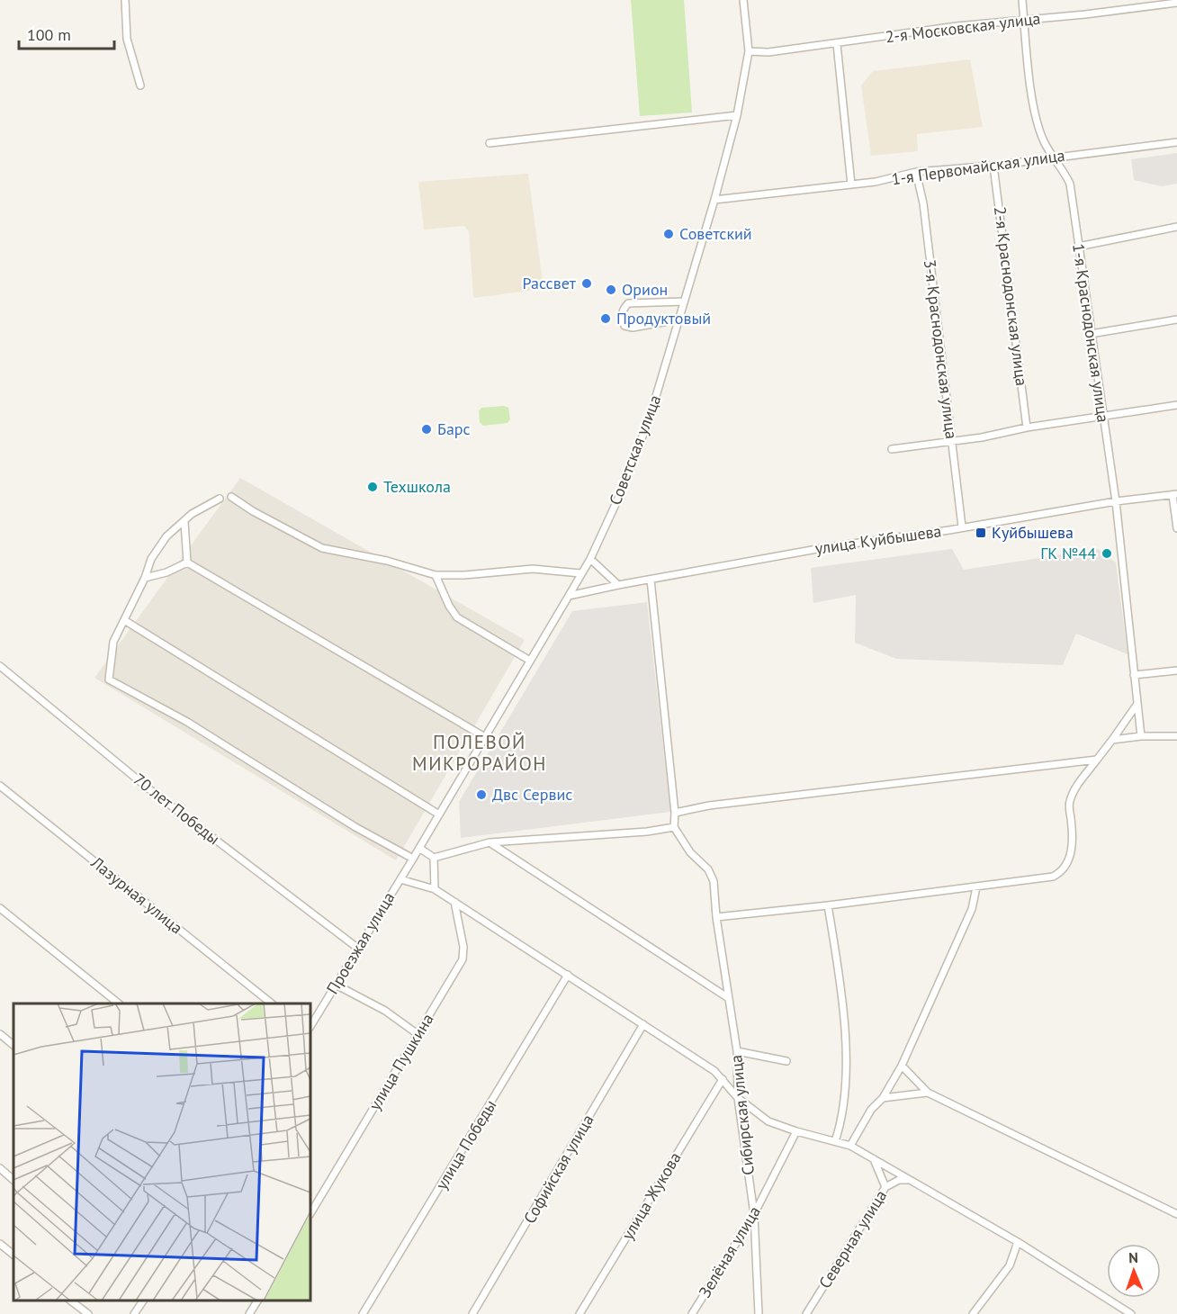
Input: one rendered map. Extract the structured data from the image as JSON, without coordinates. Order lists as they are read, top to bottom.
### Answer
{
  "streets": {
    "street": [
      "2-я Московская улица",
      "1-я Первомайская улица",
      "2-я Краснодонская улица",
      "1-я Краснодонская улица",
      "3-я Краснодонская улица",
      "Советская улица",
      "улица Куйбышева",
      "70 лет Победы",
      "Лазурная улица",
      "Проезжая улица",
      "улица Пушкина",
      "Сибирская улица",
      "улица Победы",
      "Софийская улица",
      "улица Жукова",
      "Северная улица",
      "Зелёная улица"
    ]
  },
  "crossings": [
    ["2-я Московская улица", "1-я Краснодонская улица"],
    ["2-я Московская улица", "Советская улица"],
    ["1-я Первомайская улица", "2-я Краснодонская улица"],
    ["1-я Первомайская улица", "1-я Краснодонская улица"],
    ["1-я Первомайская улица", "3-я Краснодонская улица"],
    ["1-я Первомайская улица", "Советская улица"],
    ["1-я Краснодонская улица", "улица Куйбышева"],
    ["3-я Краснодонская улица", "улица Куйбышева"],
    ["Советская улица", "улица Куйбышева"],
    ["Советская улица", "Проезжая улица"],
    ["70 лет Победы", "Проезжая улица"],
    ["Сибирская улица", "Зелёная улица"]
  ],
  "districts": ["ПОЛЕВОЙ МИКРОРАЙОН"],
  "places": {
    "other": [
      "Советский",
      "Рассвет",
      "Орион",
      "Продуктовый",
      "Барс",
      "Техшкола",
      "ГК №44",
      "Двс Сервис"
    ],
    "transit": ["Куйбышева"]
  },
  "scale_bar": "100 m",
  "north": "top"
}
